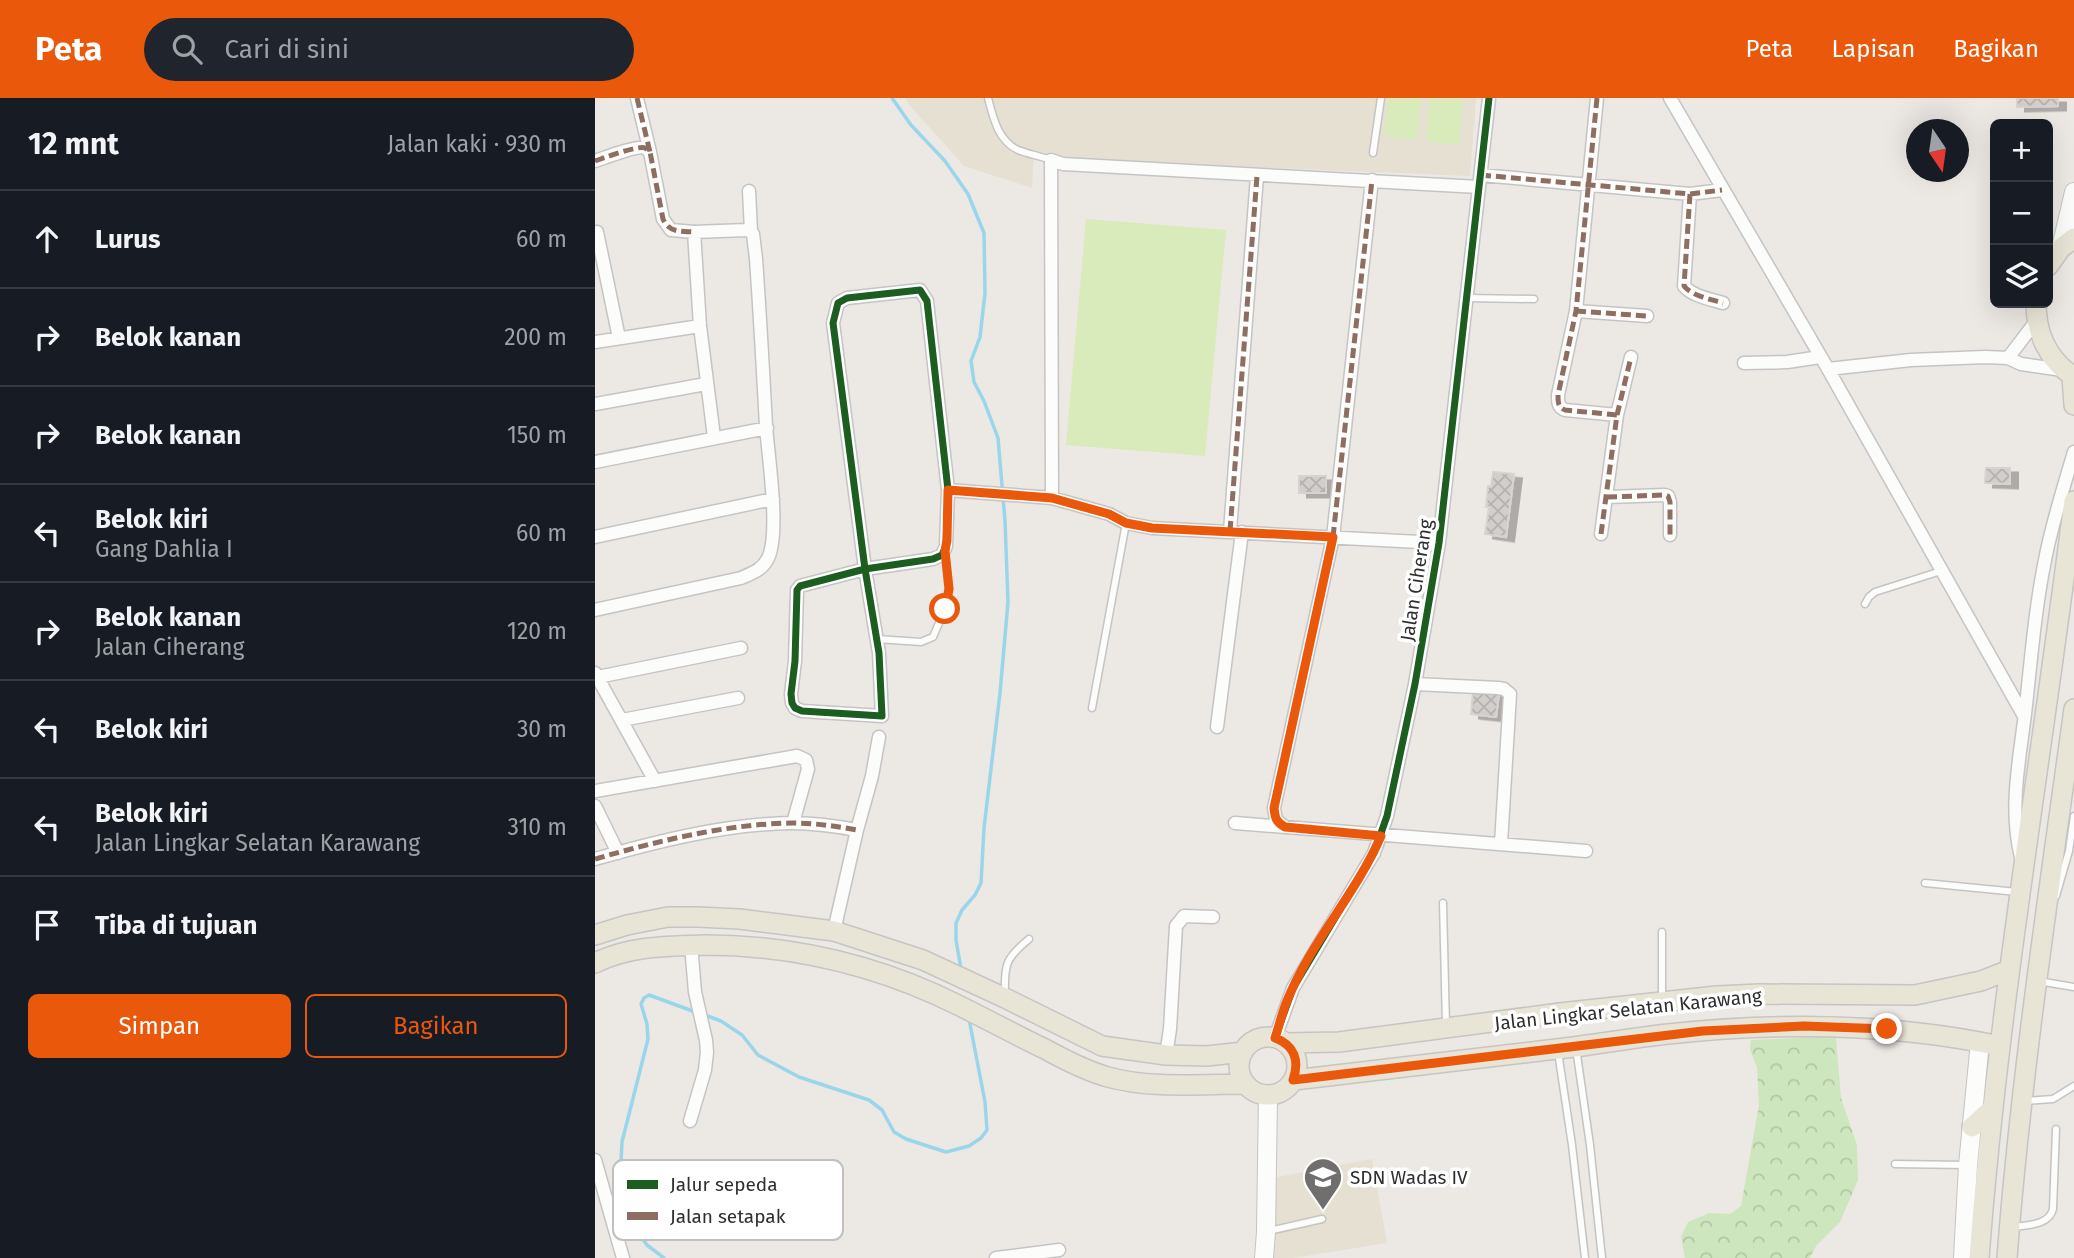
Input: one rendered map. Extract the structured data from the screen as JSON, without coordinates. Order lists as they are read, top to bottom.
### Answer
{
  "streets": {
    "main road": ["Jalan Lingkar Selatan Karawang"],
    "street": ["Jalan Ciherang"]
  },
  "crossings": [
    ["Jalan Ciherang", "Jalan Lingkar Selatan Karawang"]
  ],
  "places": {
    "school or university": ["SDN Wadas IV"]
  },
  "legend": ["Jalur sepeda", "Jalan setapak"],
  "north": "bottom",
  "page": {
    "header": "Peta",
    "search": "Cari di sini",
    "nav": ["Peta", "Lapisan", "Bagikan"],
    "heading": ["12 mnt", "Jalan kaki · 930 m"],
    "map_buttons": ["+", "−"],
    "list": [
      ["Lurus", "60 m"],
      ["Belok kanan", "200 m"],
      ["Belok kanan", "150 m"],
      ["Belok kiri", "Gang Dahlia I", "60 m"],
      ["Belok kanan", "Jalan Ciherang", "120 m"],
      ["Belok kiri", "30 m"],
      ["Belok kiri", "Jalan Lingkar Selatan Karawang", "310 m"],
      "Tiba di tujuan"
    ],
    "buttons": ["Simpan", "Bagikan"]
  }
}
